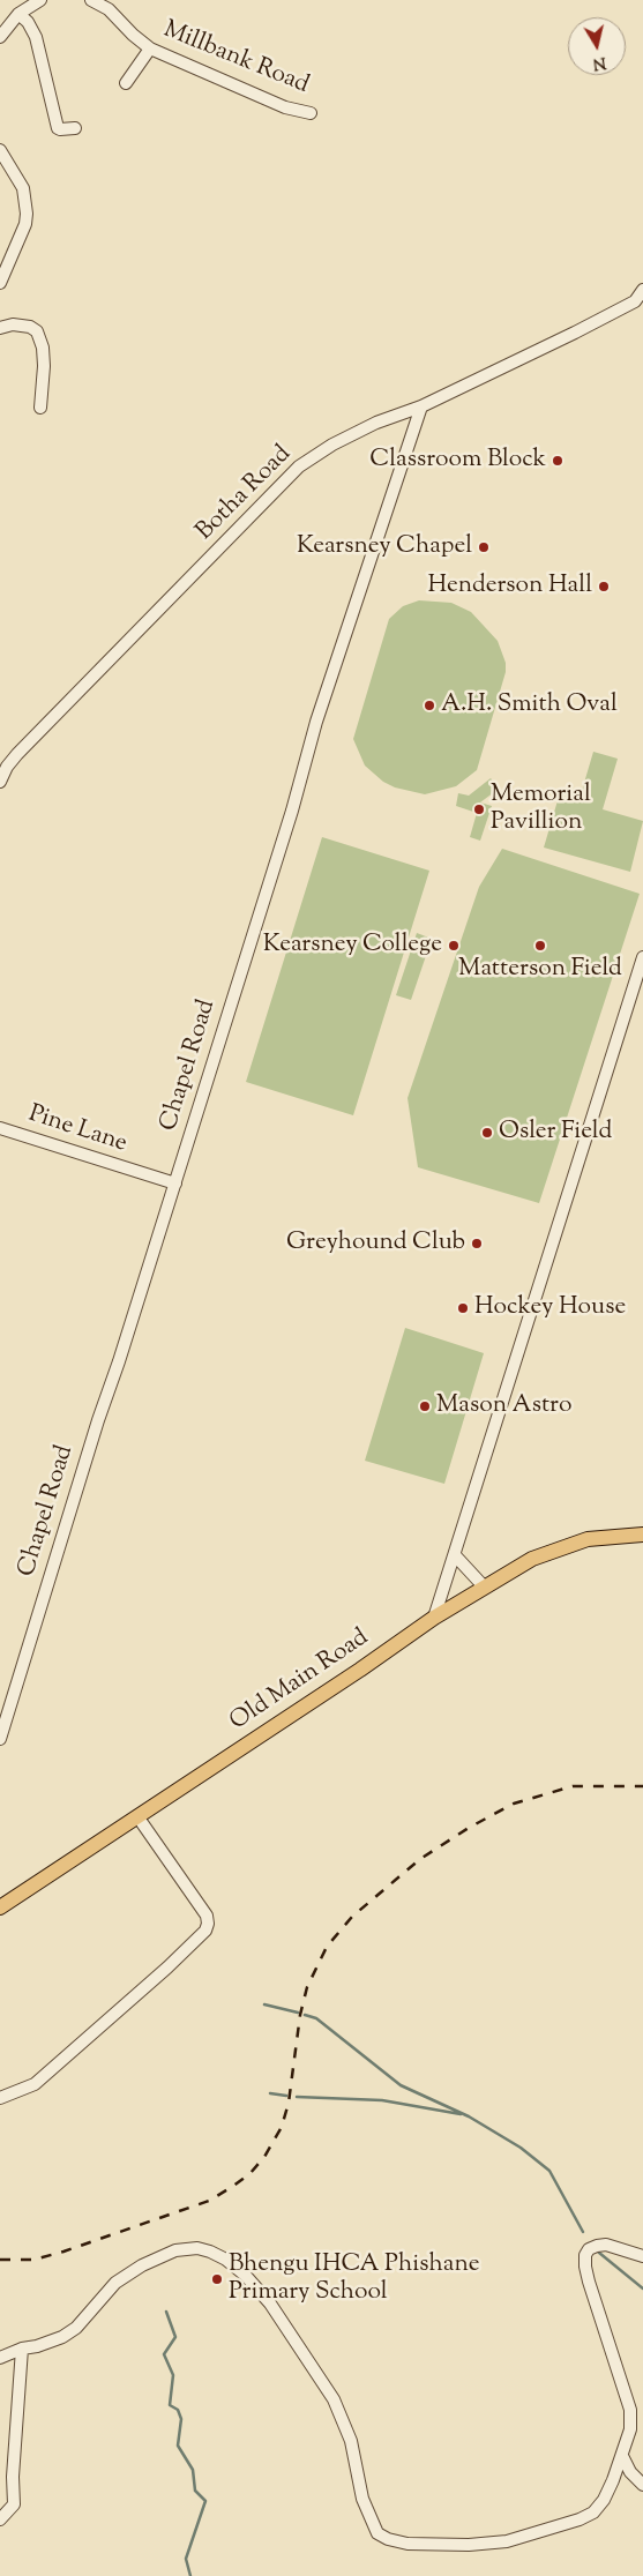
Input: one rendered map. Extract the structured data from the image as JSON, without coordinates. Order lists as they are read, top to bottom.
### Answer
{
  "streets": {
    "main road": ["Old Main Road"],
    "street": [
      "Millbank Road",
      "Botha Road",
      "Chapel Road",
      "Pine Lane"
    ]
  },
  "crossings": [
    ["Botha Road", "Chapel Road"],
    ["Chapel Road", "Pine Lane"]
  ],
  "places": [
    "Classroom Block",
    "Kearsney Chapel",
    "Henderson Hall",
    "A.H. Smith Oval",
    "Memorial Pavillion",
    "Kearsney College",
    "Matterson Field",
    "Osler Field",
    "Greyhound Club",
    "Hockey House",
    "Mason Astro",
    "Bhengu IHCA Phishane Primary School"
  ],
  "north": "bottom"
}
